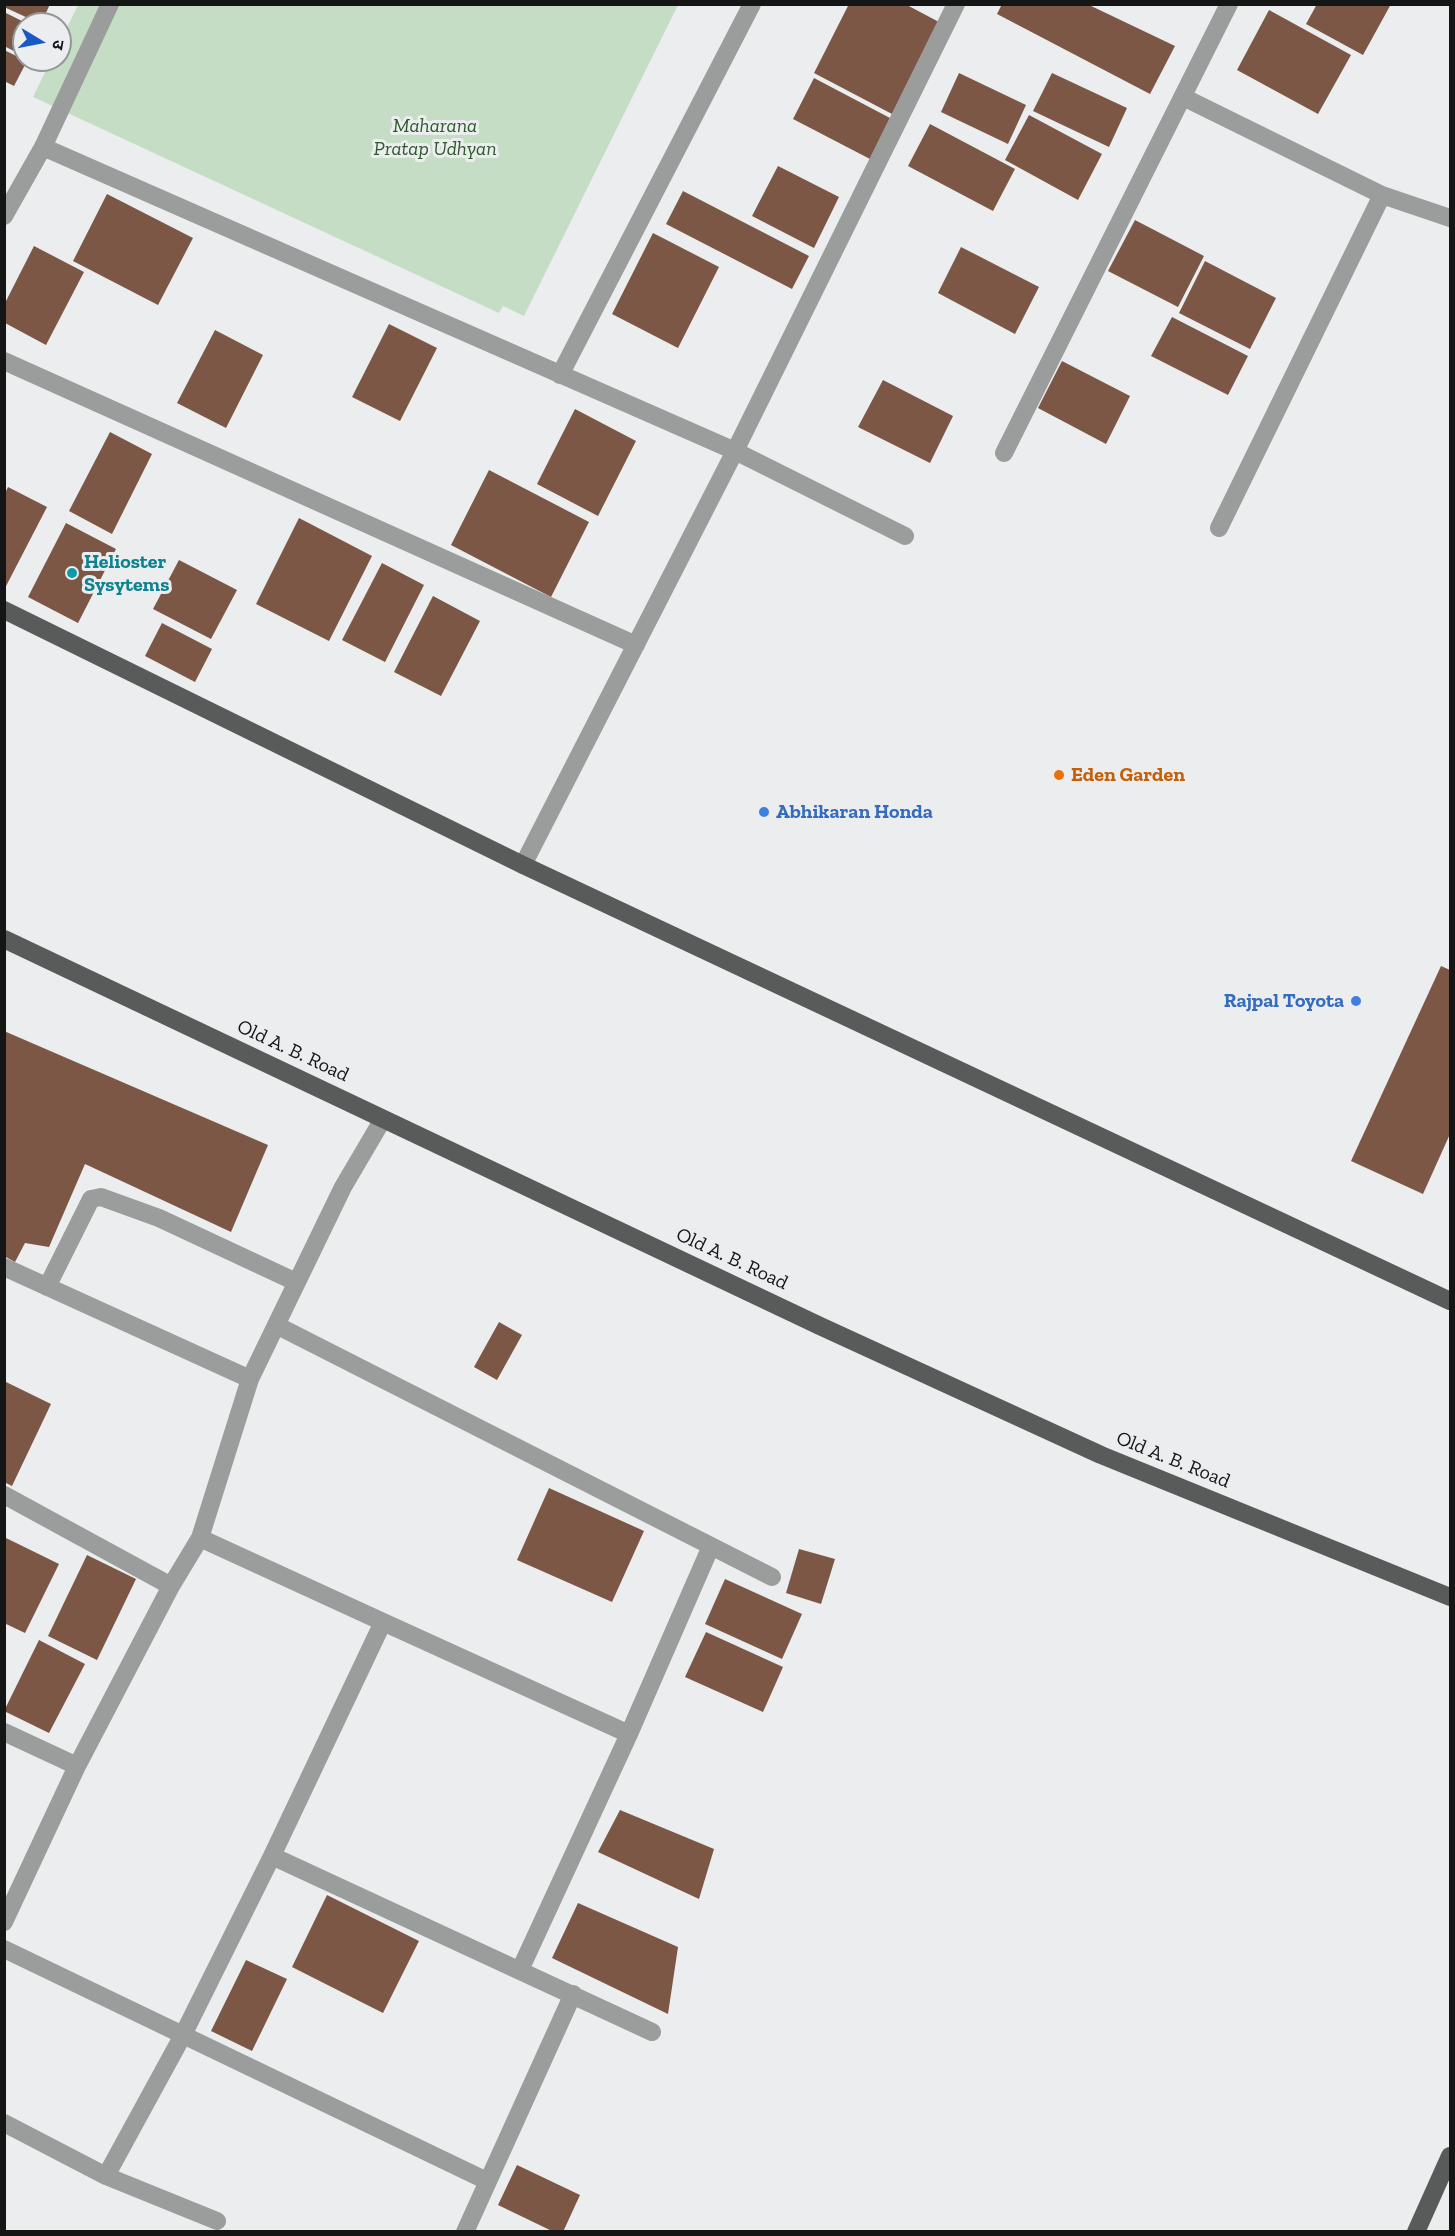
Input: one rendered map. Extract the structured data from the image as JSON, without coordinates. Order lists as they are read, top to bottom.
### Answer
{
  "streets": {
    "main road": ["Old A. B. Road"]
  },
  "parks": ["Maharana Pratap Udhyan"],
  "places": [
    "Helioster Sysytems",
    "Eden Garden",
    "Abhikaran Honda",
    "Rajpal Toyota"
  ],
  "north": "right"
}
